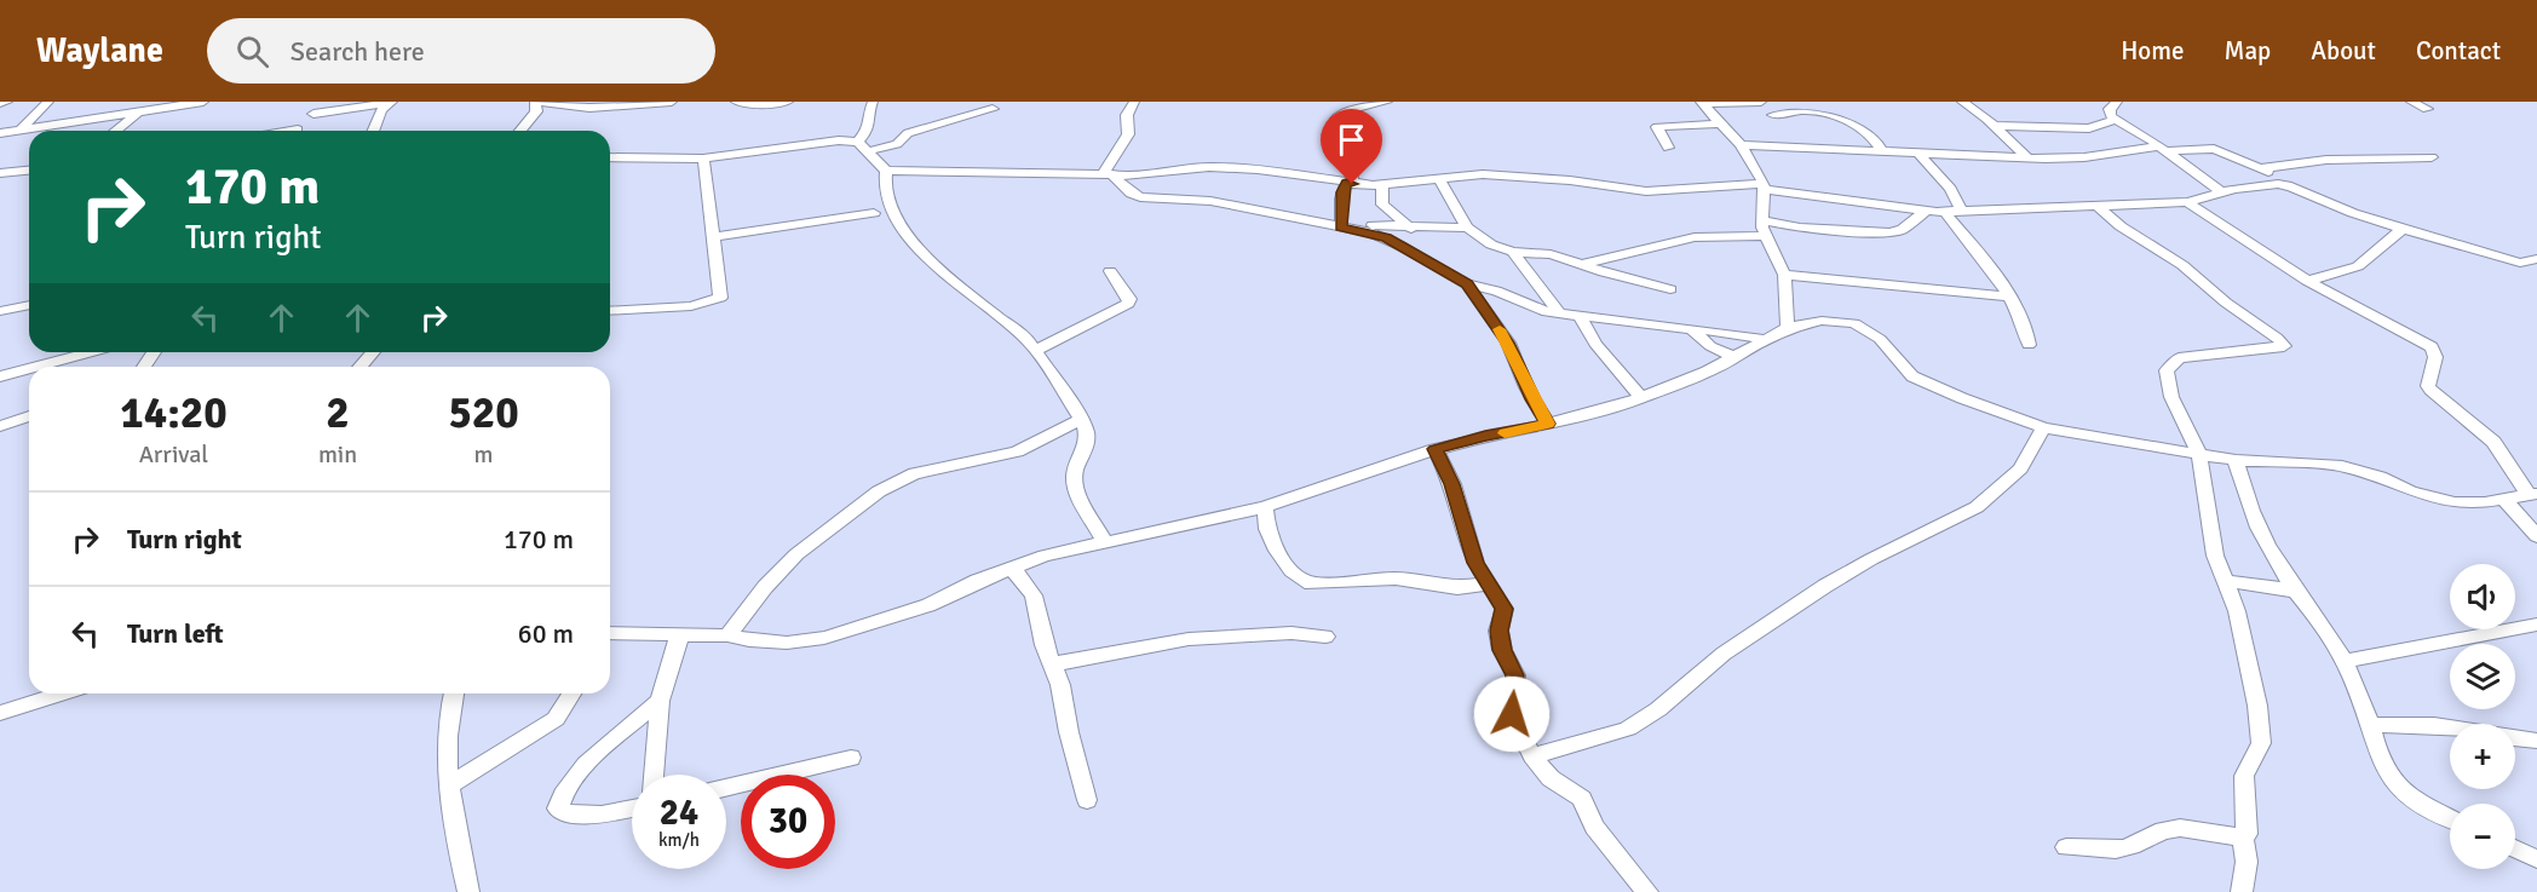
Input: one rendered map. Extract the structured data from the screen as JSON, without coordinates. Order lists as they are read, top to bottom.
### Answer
{
  "page": {
    "header": "Waylane",
    "search": "Search here",
    "nav": [
      "Home",
      "Map",
      "About",
      "Contact"
    ],
    "turn": ["170 m", "Turn right"],
    "eta": [
      "14:20",
      "Arrival",
      "2",
      "min",
      "520",
      "m"
    ],
    "list": [
      {
        "name": "Turn right",
        "value": "170 m"
      },
      {
        "name": "Turn left",
        "value": "60 m"
      }
    ],
    "map_buttons": ["+", "−"],
    "speed": "24 km/h",
    "limit": "30"
  }
}
